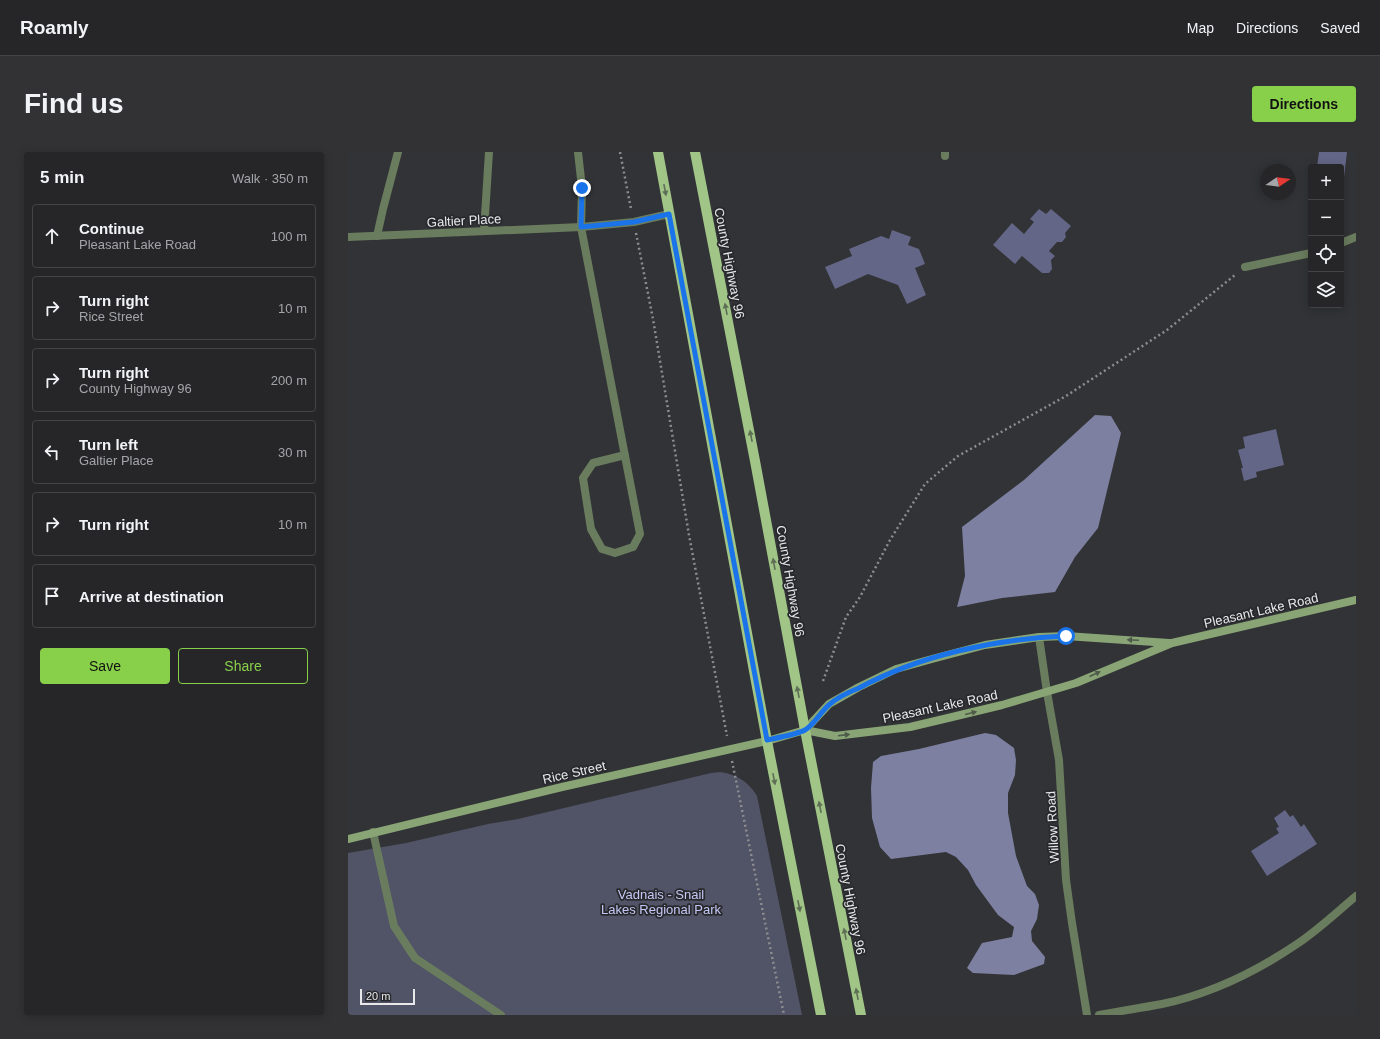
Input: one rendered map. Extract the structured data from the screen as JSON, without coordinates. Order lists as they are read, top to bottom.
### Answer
{
  "streets": {
    "main road": ["County Highway 96"],
    "street": [
      "Galtier Place",
      "Pleasant Lake Road",
      "Rice Street",
      "Willow Road"
    ]
  },
  "crossings": [
    ["County Highway 96", "Pleasant Lake Road"],
    ["County Highway 96", "Rice Street"],
    ["Pleasant Lake Road", "Rice Street"],
    ["Pleasant Lake Road", "Willow Road"]
  ],
  "parks": ["Vadnais - Snail Lakes Regional Park"],
  "scale_bar": "20 m",
  "north": "right",
  "page": {
    "header": "Roamly",
    "nav": ["Map", "Directions", "Saved"],
    "buttons": [
      "Directions",
      ["Save", "Share"]
    ],
    "title": "Find us",
    "heading": ["5 min", "Walk · 350 m"],
    "map_buttons": ["+", "−"],
    "list": [
      ["Continue", "Pleasant Lake Road", "100 m"],
      ["Turn right", "Rice Street", "10 m"],
      ["Turn right", "County Highway 96", "200 m"],
      ["Turn left", "Galtier Place", "30 m"],
      ["Turn right", "10 m"],
      "Arrive at destination"
    ],
    "scale": "20 m"
  }
}
